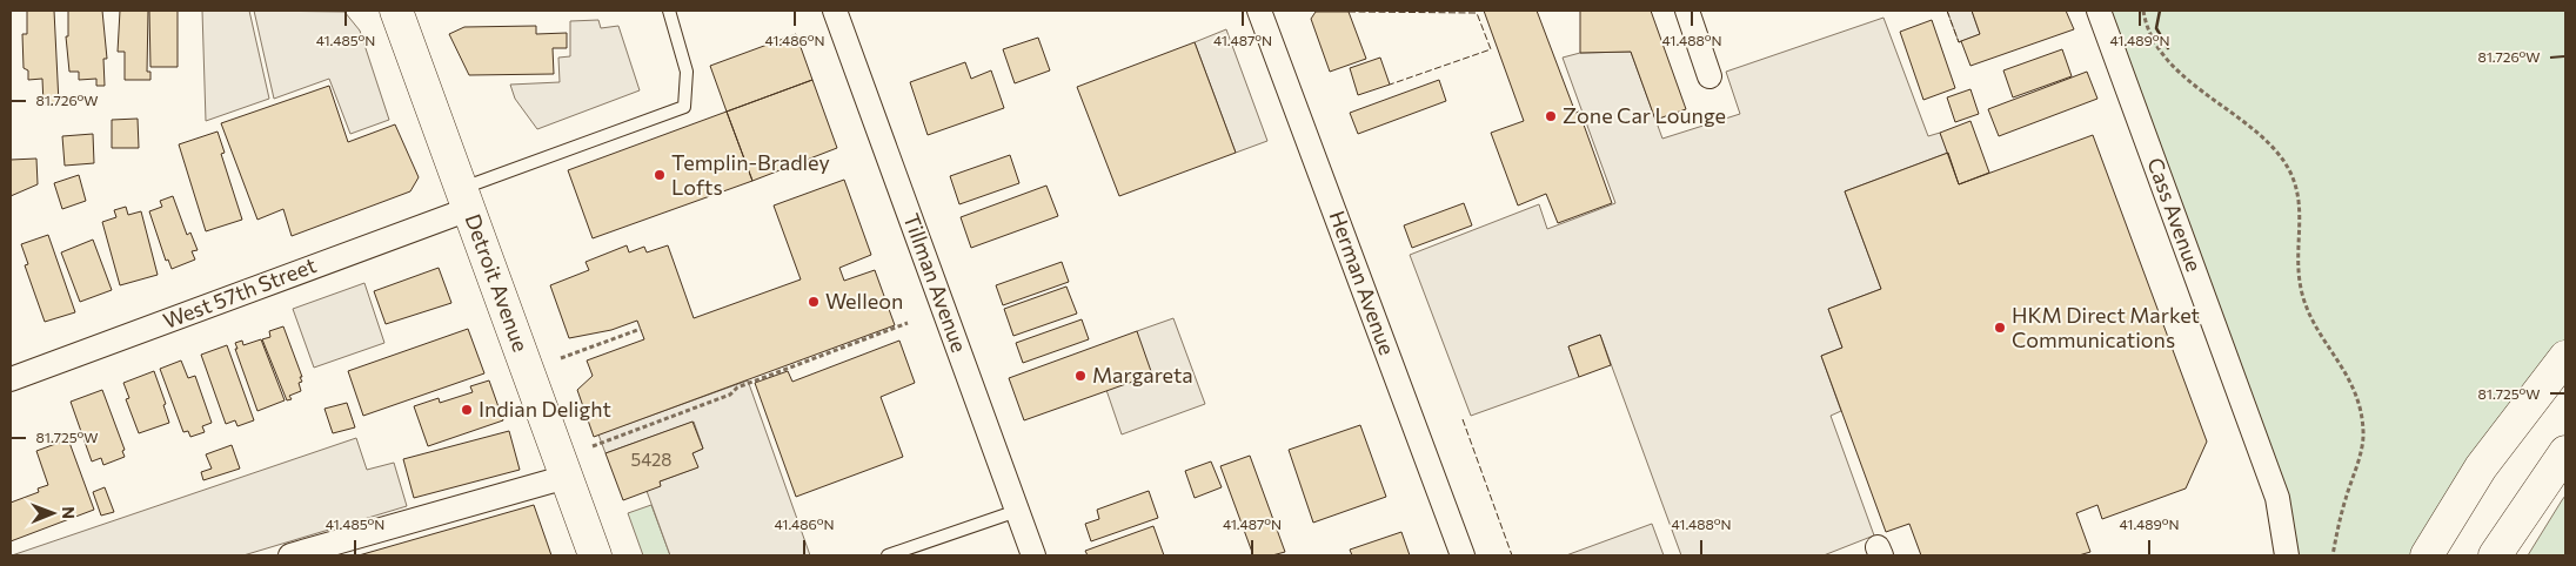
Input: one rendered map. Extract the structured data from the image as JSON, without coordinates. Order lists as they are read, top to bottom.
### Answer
{
  "streets": {
    "main road": ["Detroit Avenue"],
    "street": [
      "Cass Avenue",
      "Tillman Avenue",
      "Herman Avenue",
      "West 57th Street"
    ]
  },
  "crossings": [
    ["Detroit Avenue", "West 57th Street"]
  ],
  "places": [
    "Zone Car Lounge",
    "Templin-Bradley Lofts",
    "Welleon",
    "HKM Direct Market Communications",
    "Margareta",
    "Indian Delight"
  ],
  "house_numbers": ["5428"],
  "north": "right",
  "coordinates": [
    "41.485°N",
    "41.486°N",
    "41.487°N",
    "41.488°N",
    "41.489°N",
    "81.726°W",
    "81.725°W"
  ]
}
